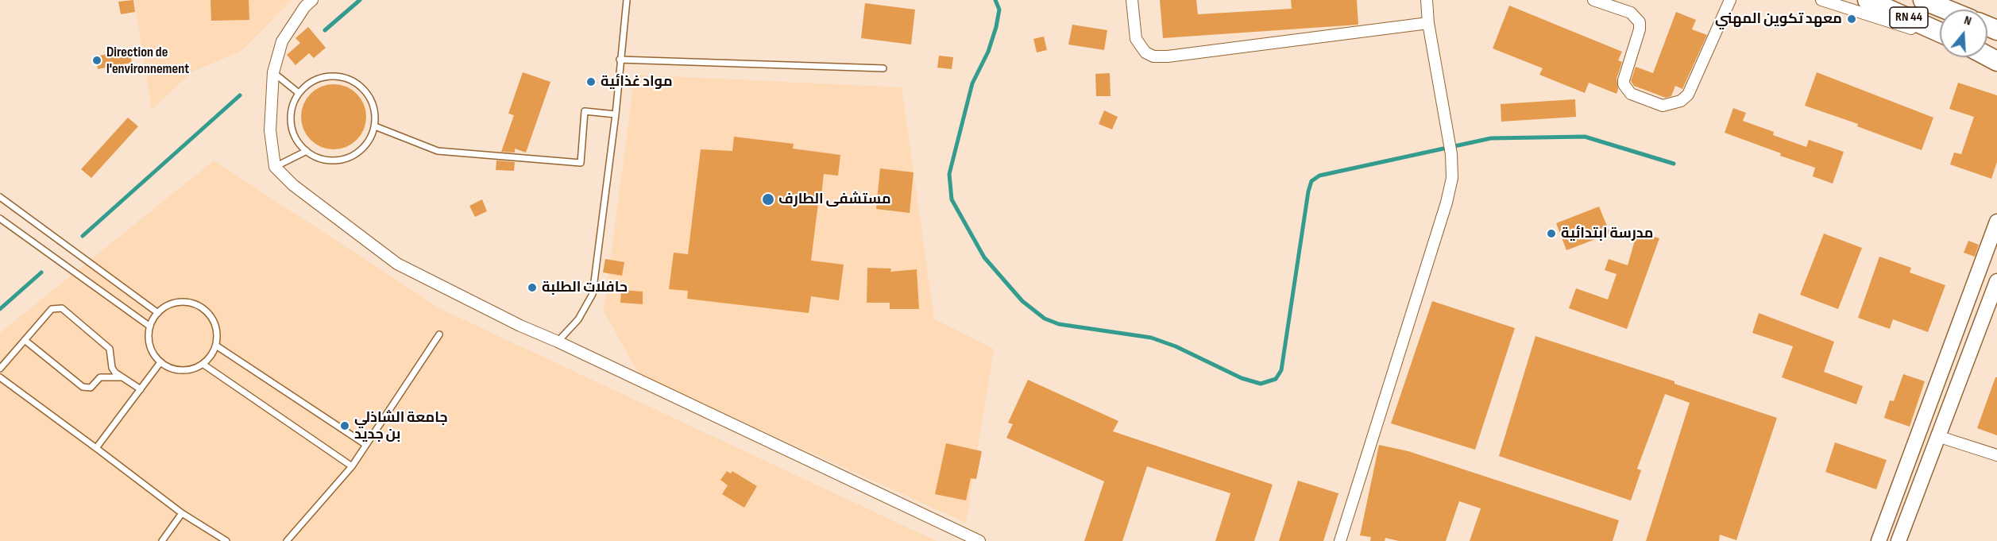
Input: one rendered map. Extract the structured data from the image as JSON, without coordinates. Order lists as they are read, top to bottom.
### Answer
{
  "streets": {
    "highway": ["RN 44"]
  },
  "places": [
    "معهد تكوين المهني",
    "Direction de l'environnement",
    "مواد غذائية",
    "مستشفى الطارف",
    "مدرسة ابتدائية",
    "حافلات الطلبة",
    "جامعة الشاذلي بن جديد"
  ],
  "north": "top"
}
